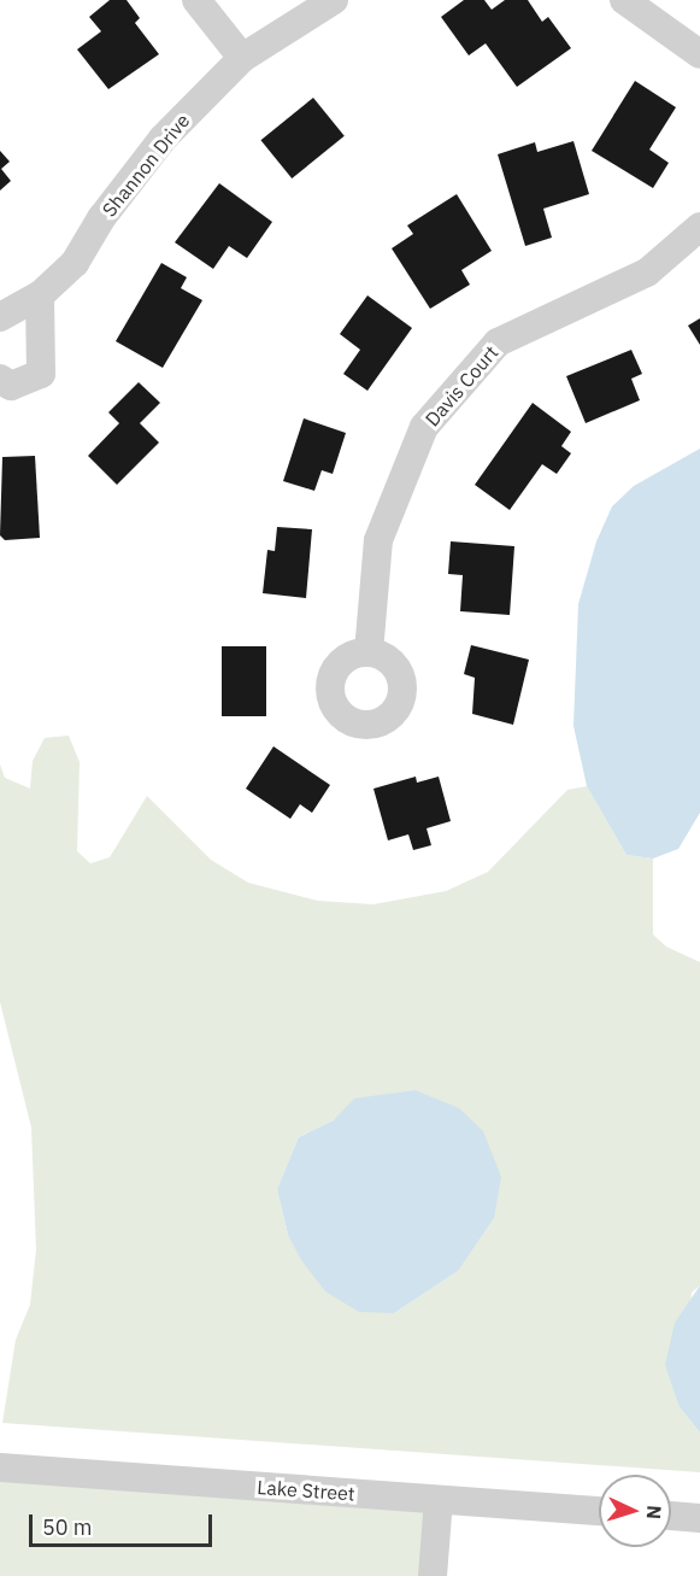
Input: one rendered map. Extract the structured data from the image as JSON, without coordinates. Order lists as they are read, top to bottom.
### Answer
{
  "streets": {
    "street": ["Shannon Drive", "Davis Court", "Lake Street"]
  },
  "scale_bar": "50 m",
  "north": "right"
}
